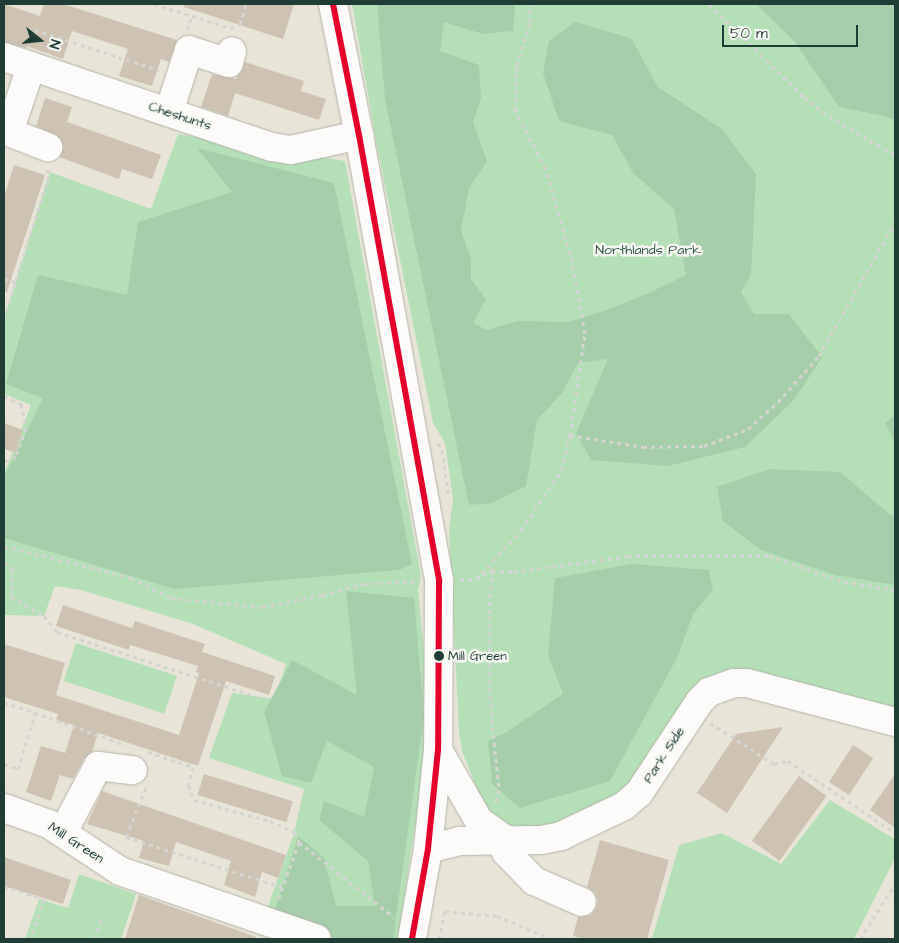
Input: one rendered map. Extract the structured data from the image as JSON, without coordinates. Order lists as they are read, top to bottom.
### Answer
{
  "streets": {
    "street": ["Cheshunts", "Park Side", "Mill Green"]
  },
  "parks": ["Northlands Park"],
  "places": ["Mill Green"],
  "scale_bar": "50 m",
  "north": "right"
}
